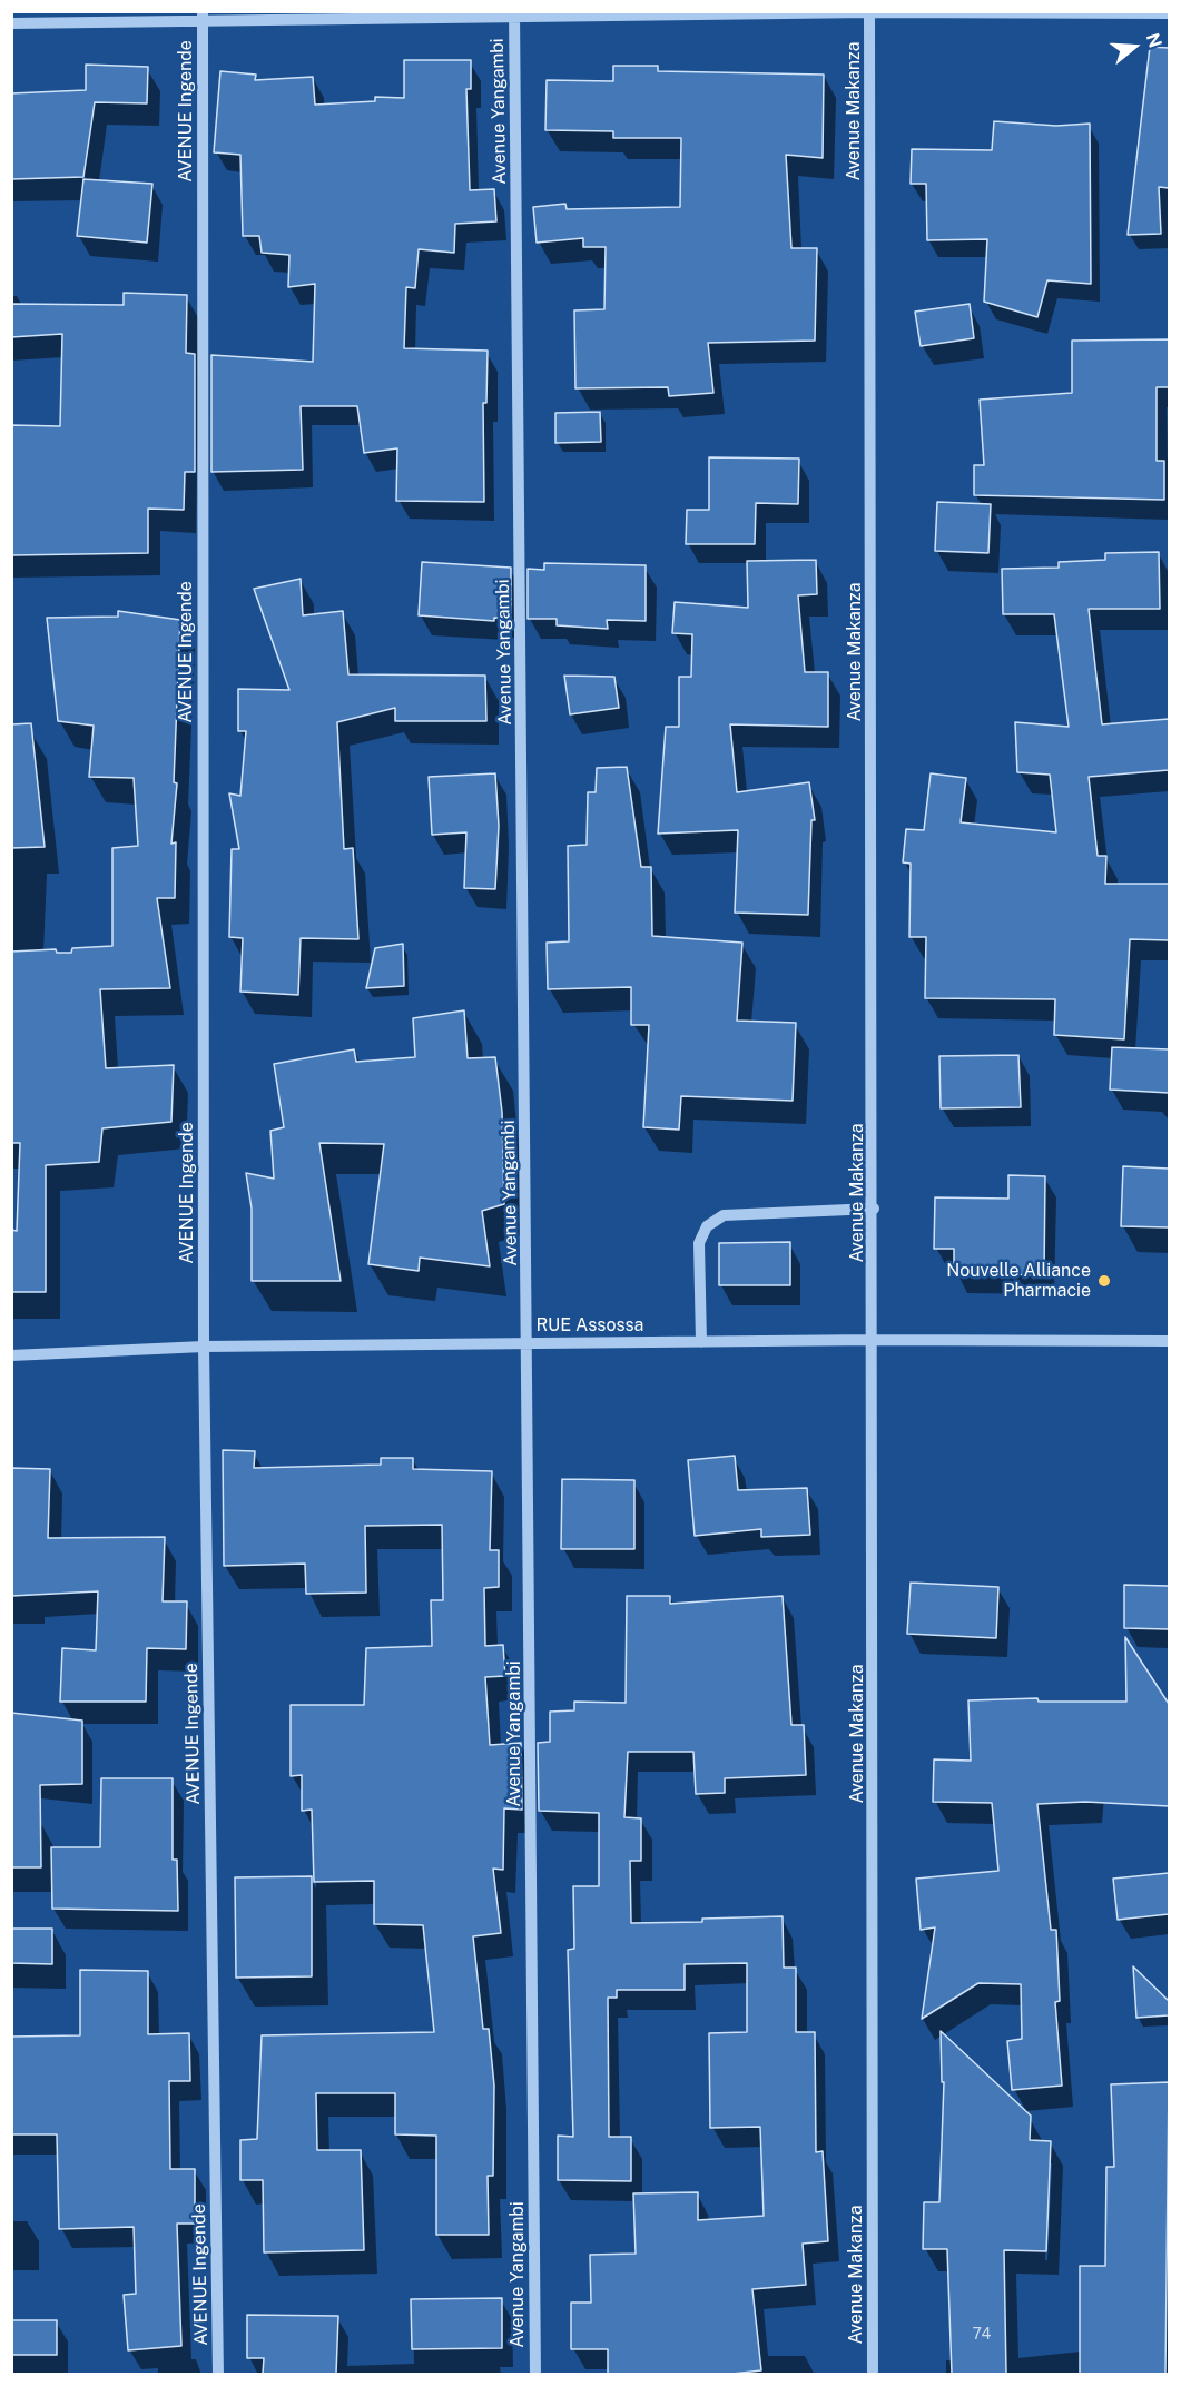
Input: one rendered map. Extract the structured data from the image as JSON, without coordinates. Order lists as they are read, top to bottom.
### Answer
{
  "streets": {
    "street": [
      "AVENUE Ingende",
      "Avenue Yangambi",
      "Avenue Makanza",
      "RUE Assossa"
    ]
  },
  "crossings": [
    ["AVENUE Ingende", "RUE Assossa"],
    ["Avenue Yangambi", "RUE Assossa"],
    ["Avenue Makanza", "RUE Assossa"]
  ],
  "places": ["Nouvelle Alliance Pharmacie"],
  "house_numbers": ["74"],
  "north": "right"
}
